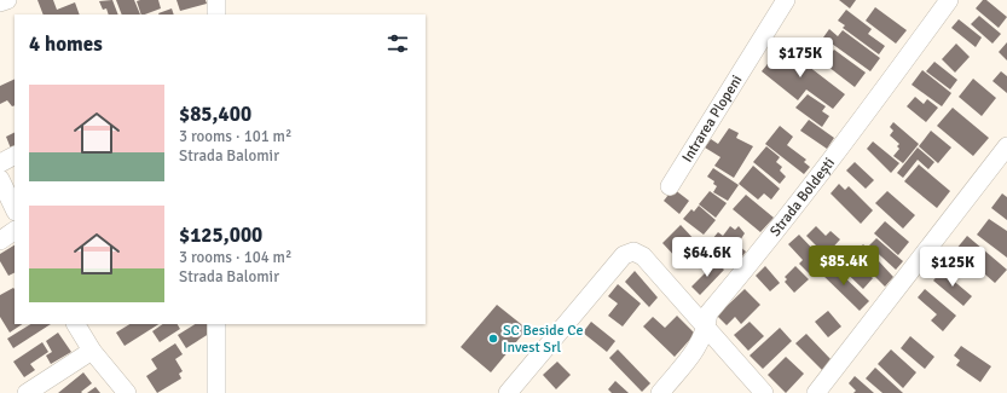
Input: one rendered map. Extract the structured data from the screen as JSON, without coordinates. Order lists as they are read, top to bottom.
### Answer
{
  "streets": {
    "street": ["Intrarea Plopeni", "Strada Boldești"]
  },
  "places": ["SC Beside Ce Invest Srl"],
  "page": {
    "heading": "4 homes",
    "price": [
      "$175K",
      "$64.6K",
      "$85.4K",
      "$125K"
    ],
    "list": [
      {
        "name": "$85,400",
        "note": "3 rooms · 101 m² · Strada Balomir"
      },
      {
        "name": "$125,000",
        "note": "3 rooms · 104 m² · Strada Balomir"
      }
    ]
  }
}
